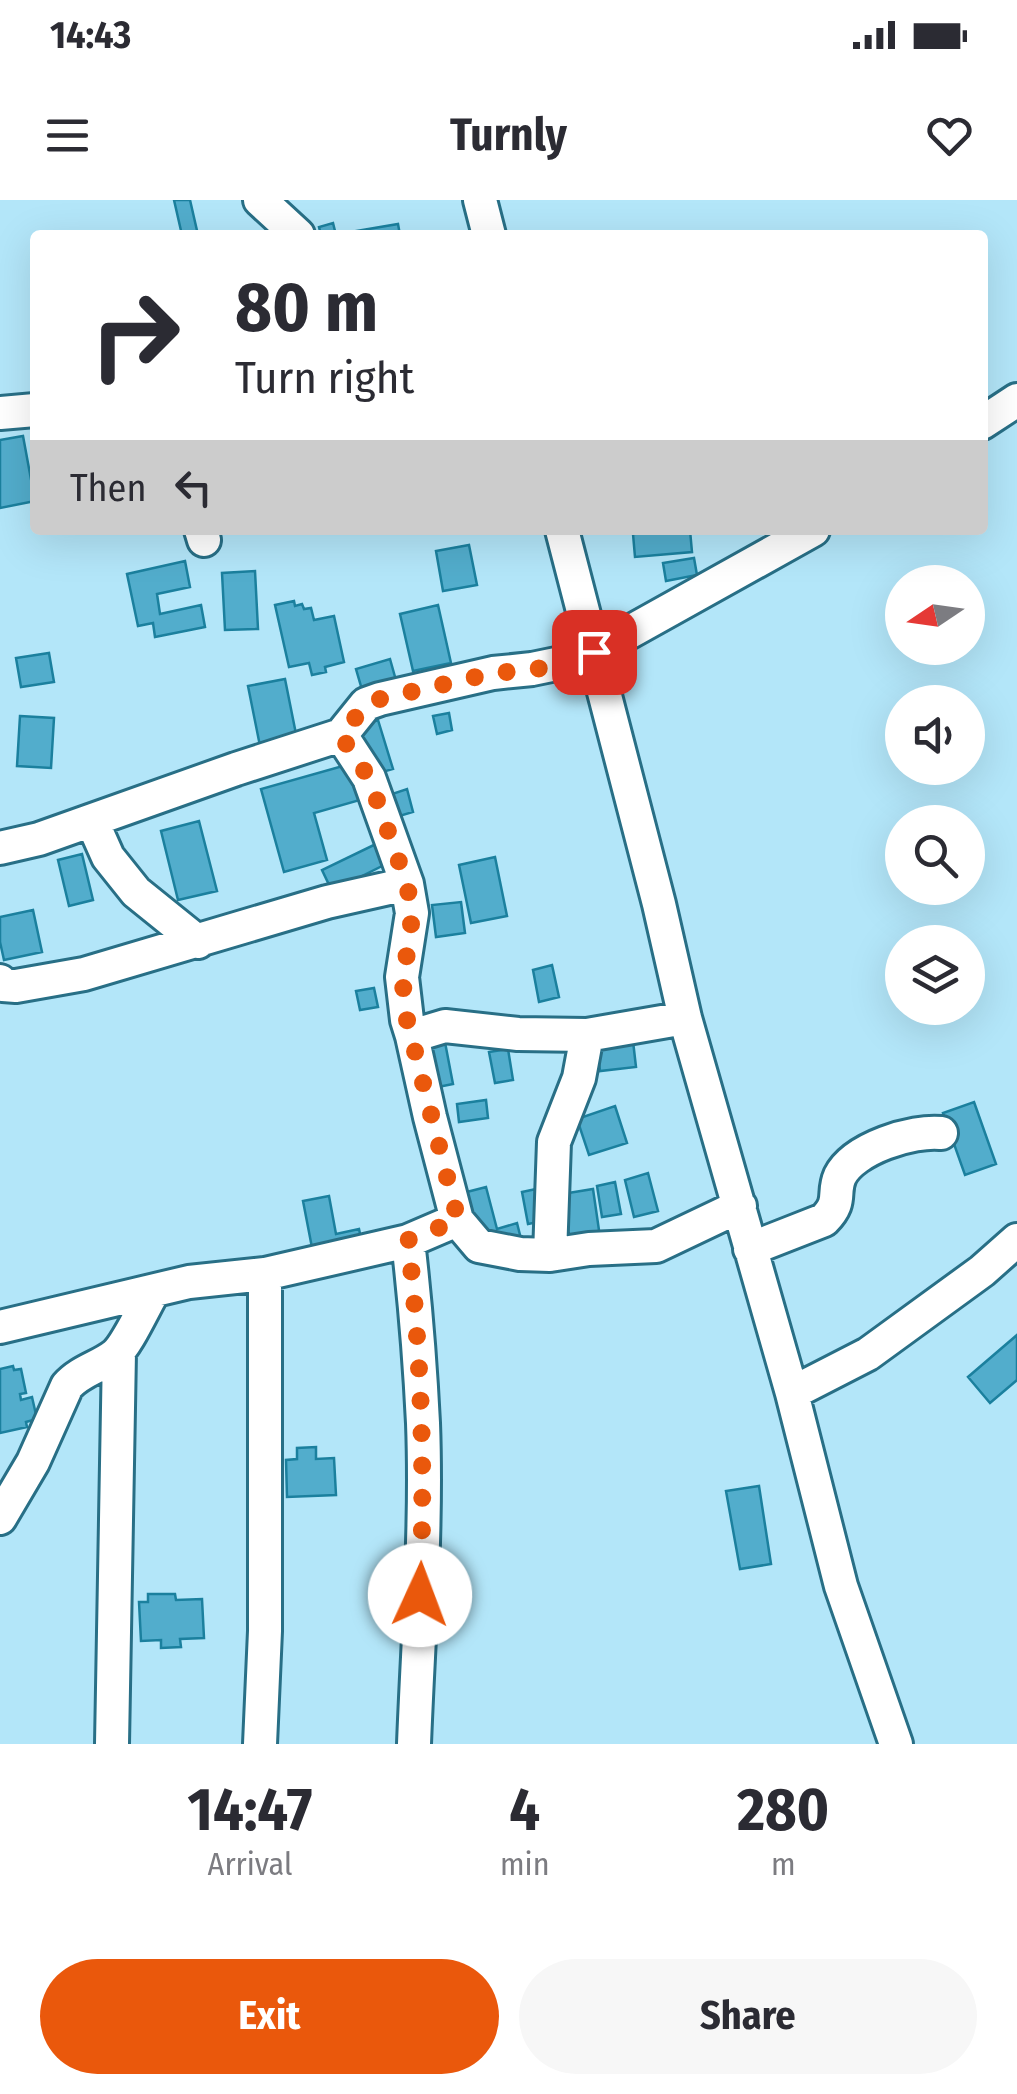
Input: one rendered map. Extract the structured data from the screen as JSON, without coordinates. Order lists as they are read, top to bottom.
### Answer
{
  "north": "left",
  "page": {
    "status": "14:43",
    "header": "Turnly",
    "turn": ["80 m", "Turn right"],
    "then": "Then",
    "eta": [
      "14:47",
      "Arrival",
      "4",
      "min",
      "280",
      "m"
    ],
    "buttons": ["Exit", "Share"]
  }
}
